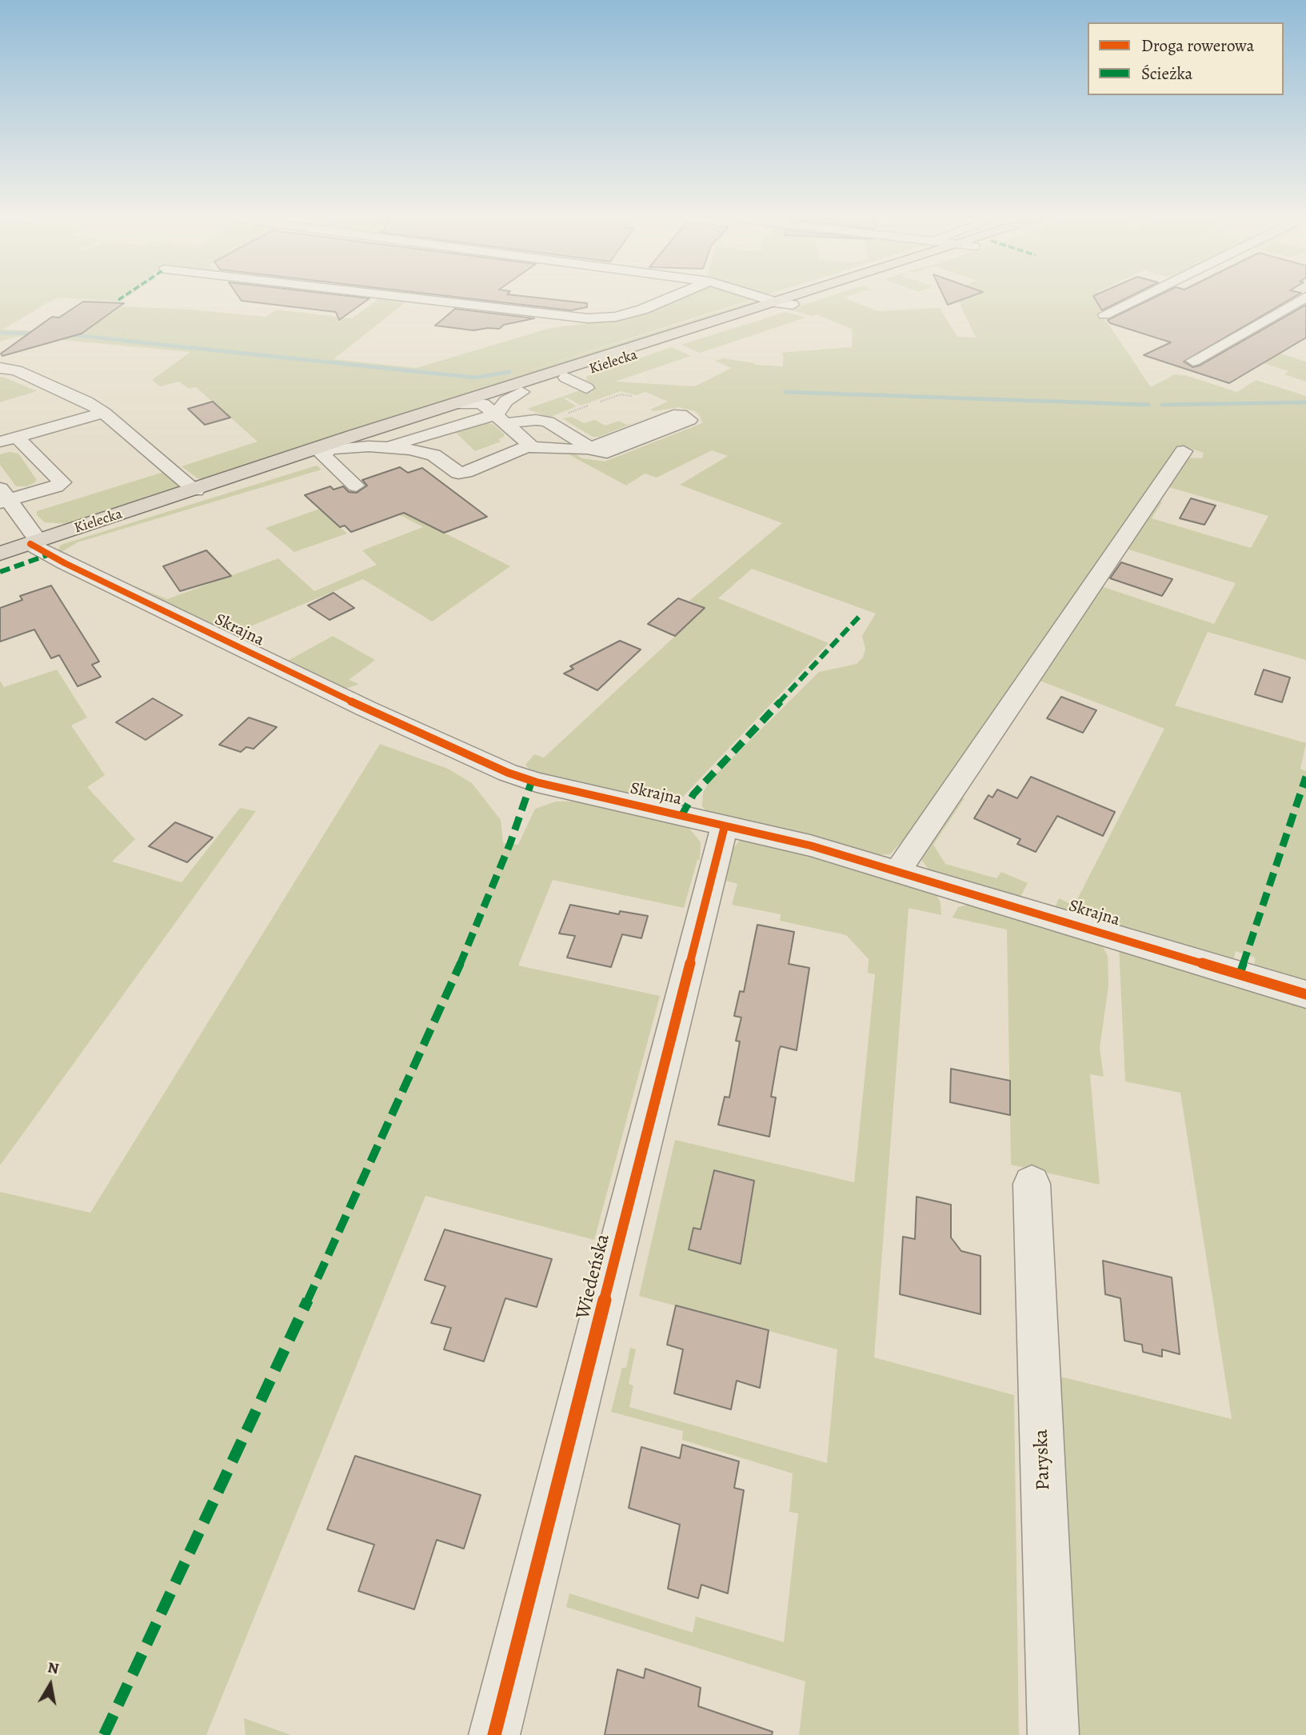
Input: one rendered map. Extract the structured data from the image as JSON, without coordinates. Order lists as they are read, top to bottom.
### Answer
{
  "streets": {
    "main road": ["Kielecka"],
    "street": ["Skrajna", "Wiedeńska", "Paryska"]
  },
  "crossings": [
    ["Kielecka", "Skrajna"],
    ["Skrajna", "Wiedeńska"]
  ],
  "legend": ["Droga rowerowa", "Ścieżka"],
  "north": "top"
}
